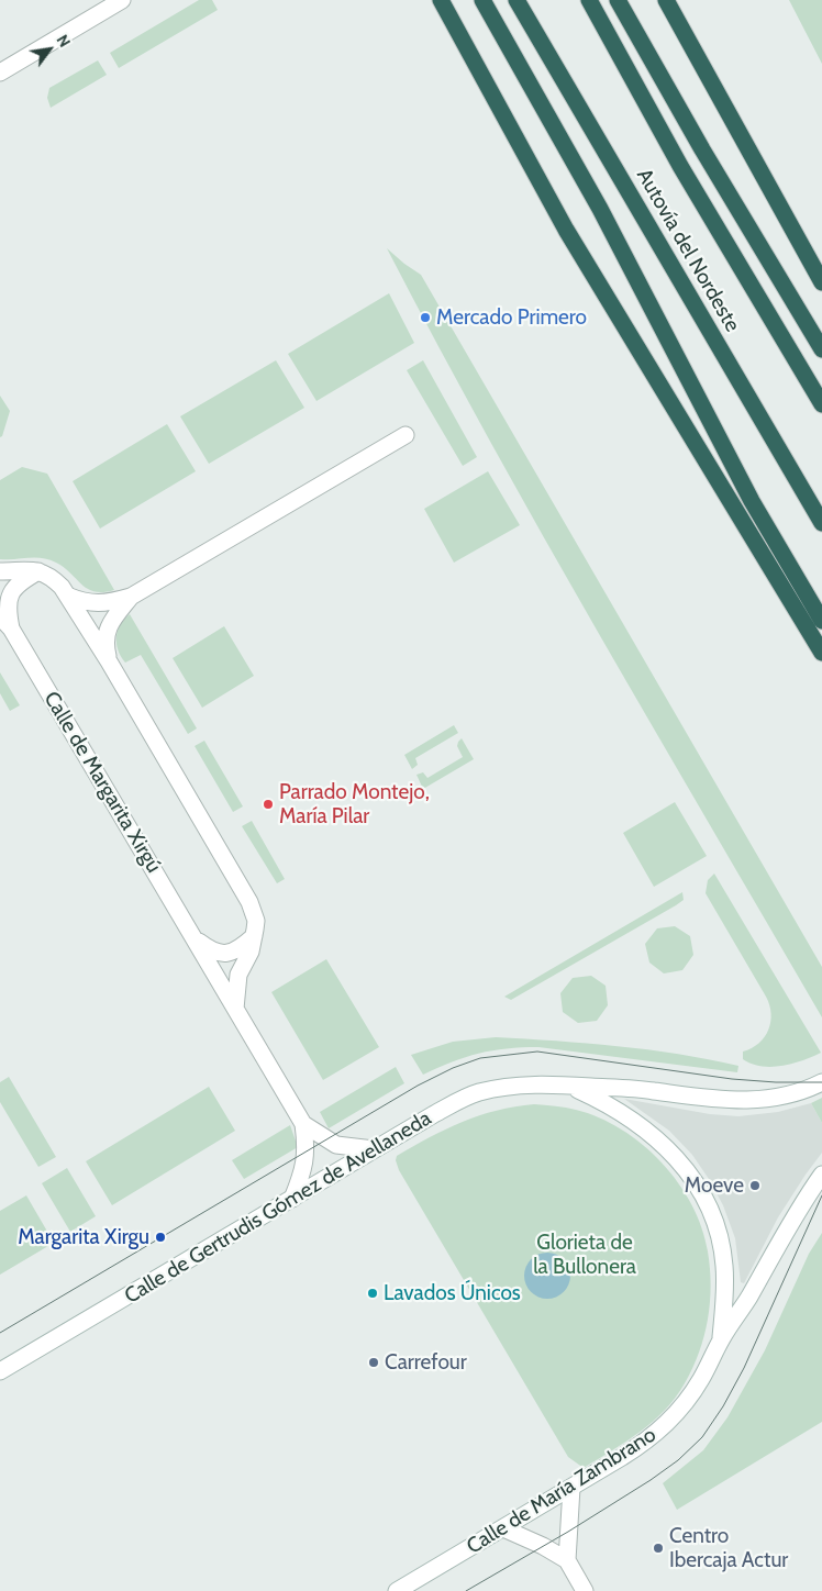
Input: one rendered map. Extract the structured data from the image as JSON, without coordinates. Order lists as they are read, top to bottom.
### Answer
{
  "streets": {
    "highway": ["Autovía del Nordeste"],
    "street": ["Calle de Margarita Xirgú", "Calle de Gertrudis Gómez de Avellaneda", "Calle de María Zambrano"]
  },
  "crossings": [
    ["Calle de Margarita Xirgú", "Calle de Gertrudis Gómez de Avellaneda"]
  ],
  "parks": ["Glorieta de la Bullonera"],
  "places": [
    "Mercado Primero",
    "Parrado Montejo, María Pilar",
    "Moeve",
    "Margarita Xirgu",
    "Lavados Únicos",
    "Carrefour",
    "Centro Ibercaja Actur"
  ],
  "north": "top right"
}
